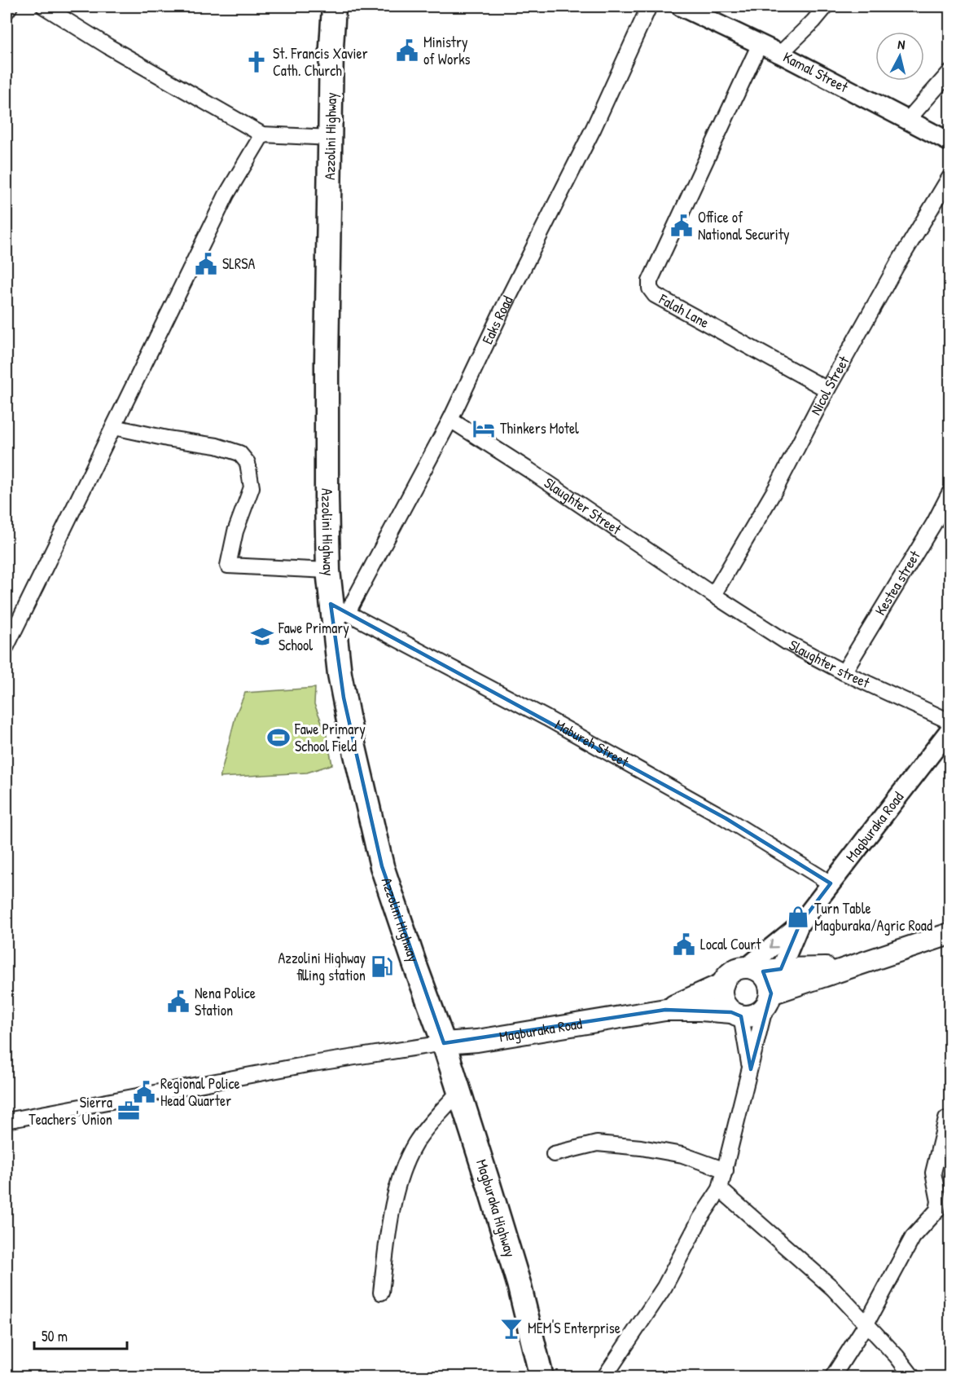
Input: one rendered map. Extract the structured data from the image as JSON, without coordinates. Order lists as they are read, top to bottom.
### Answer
{
  "streets": {
    "main road": ["Azzolini Highway", "Magburaka Road", "Magburaka Highway"],
    "street": [
      "Kamal Street",
      "Falah Lane",
      "Eaks Road",
      "Nicol Street",
      "Slaughter Street",
      "Kestea street",
      "Slaughter street",
      "Mabureh Street"
    ]
  },
  "crossings": [
    ["Kamal Street", "Falah Lane"],
    ["Azzolini Highway", "Eaks Road"],
    ["Azzolini Highway", "Mabureh Street"],
    ["Azzolini Highway", "Magburaka Road"],
    ["Azzolini Highway", "Magburaka Highway"],
    ["Falah Lane", "Nicol Street"],
    ["Eaks Road", "Slaughter Street"],
    ["Eaks Road", "Mabureh Street"],
    ["Nicol Street", "Slaughter Street"],
    ["Nicol Street", "Slaughter street"],
    ["Slaughter Street", "Slaughter street"],
    ["Kestea street", "Slaughter street"],
    ["Mabureh Street", "Magburaka Road"],
    ["Magburaka Road", "Magburaka Highway"]
  ],
  "places": {
    "public building": [
      "Ministry of Works",
      "Office of National Security",
      "SLRSA",
      "Local Court",
      "Nena Police Station",
      "Regional Police Head Quarter"
    ],
    "church": ["St. Francis Xavier Cath. Church"],
    "hotel": ["Thinkers Motel"],
    "school or university": ["Fawe Primary School"],
    "sports": ["Fawe Primary School Field"],
    "shop": ["Turn Table Magburaka/Agric Road"],
    "fuel station": ["Azzolini Highway filling station"],
    "office": ["Sierra Teachers' Union"],
    "bar": ["MEM'S Enterprise"]
  },
  "scale_bar": "50 m",
  "north": "top"
}
